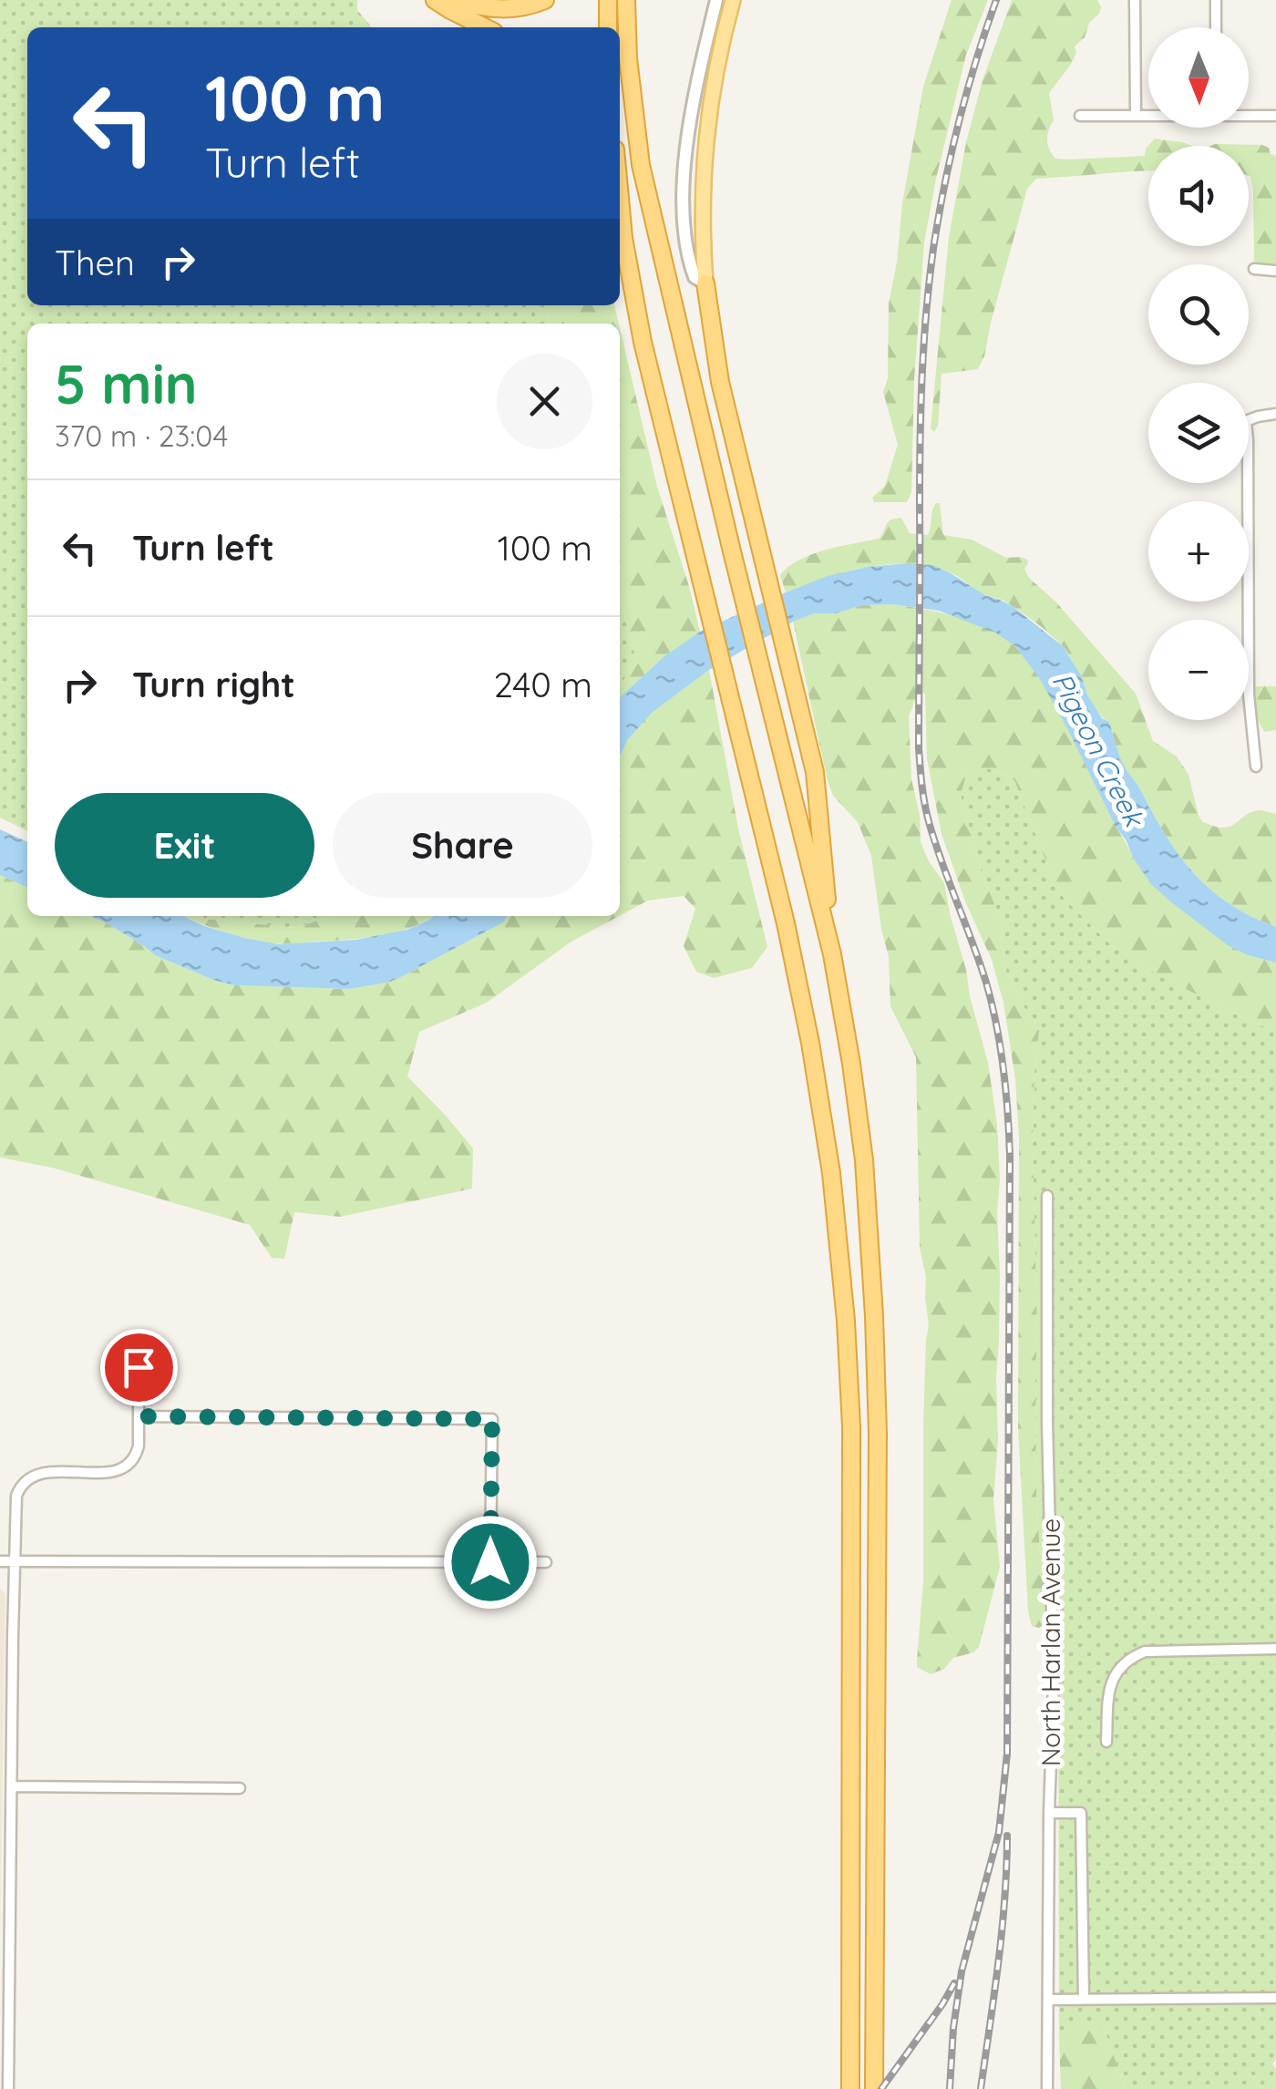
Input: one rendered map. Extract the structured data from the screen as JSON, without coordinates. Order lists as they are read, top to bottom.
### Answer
{
  "streets": {
    "street": ["North Harlan Avenue"]
  },
  "water": ["Pigeon Creek"],
  "north": "bottom",
  "page": {
    "map_buttons": ["+", "−"],
    "turn": ["100 m", "Turn left"],
    "then": "Then",
    "heading": ["5 min", "370 m · 23:04"],
    "list": [
      {
        "name": "Turn left",
        "value": "100 m"
      },
      {
        "name": "Turn right",
        "value": "240 m"
      }
    ],
    "buttons": ["Exit", "Share"]
  }
}
